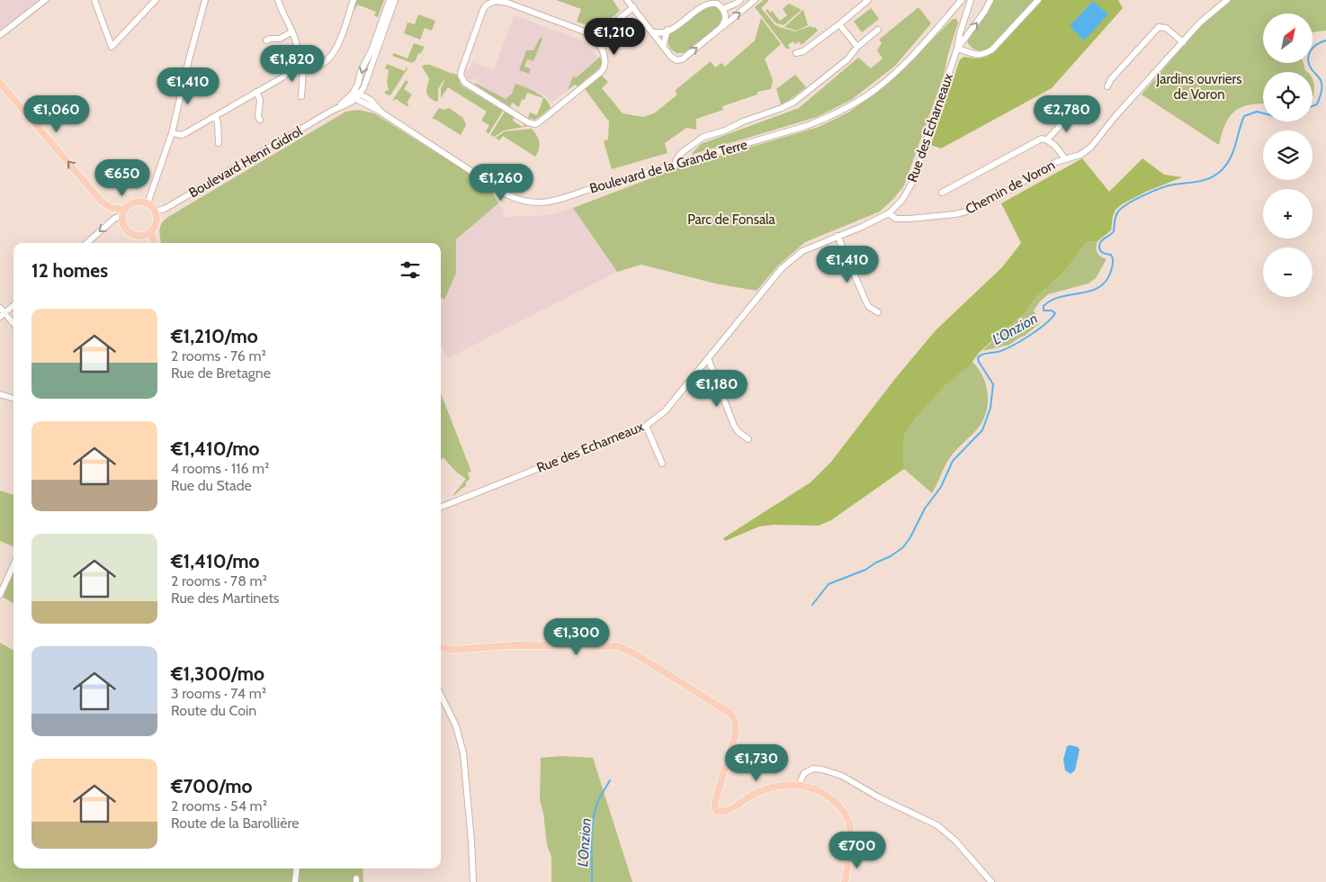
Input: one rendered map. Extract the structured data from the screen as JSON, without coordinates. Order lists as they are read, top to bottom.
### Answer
{
  "streets": {
    "street": [
      "Rue des Echarneaux",
      "Boulevard Henri Gidrol",
      "Boulevard de la Grande Terre",
      "Chemin de Voron"
    ]
  },
  "crossings": [
    ["Rue des Echarneaux", "Chemin de Voron"],
    ["Boulevard Henri Gidrol", "Boulevard de la Grande Terre"]
  ],
  "water": ["L'Onzion"],
  "parks": ["Jardins ouvriers de Voron", "Parc de Fonsala"],
  "north": "top right",
  "page": {
    "map_buttons": ["+", "−"],
    "price": [
      "€1,210",
      "€1,820",
      "€1,410",
      "€1,060",
      "€2,780",
      "€650",
      "€1,260",
      "€1,410",
      "€1,180",
      "€1,300",
      "€1,730",
      "€700"
    ],
    "heading": "12 homes",
    "list": [
      {
        "name": "€1,210/mo",
        "note": "2 rooms · 76 m² · Rue de Bretagne"
      },
      {
        "name": "€1,410/mo",
        "note": "4 rooms · 116 m² · Rue du Stade"
      },
      {
        "name": "€1,410/mo",
        "note": "2 rooms · 78 m² · Rue des Martinets"
      },
      {
        "name": "€1,300/mo",
        "note": "3 rooms · 74 m² · Route du Coin"
      },
      {
        "name": "€700/mo",
        "note": "2 rooms · 54 m² · Route de la Barollière"
      }
    ]
  }
}
